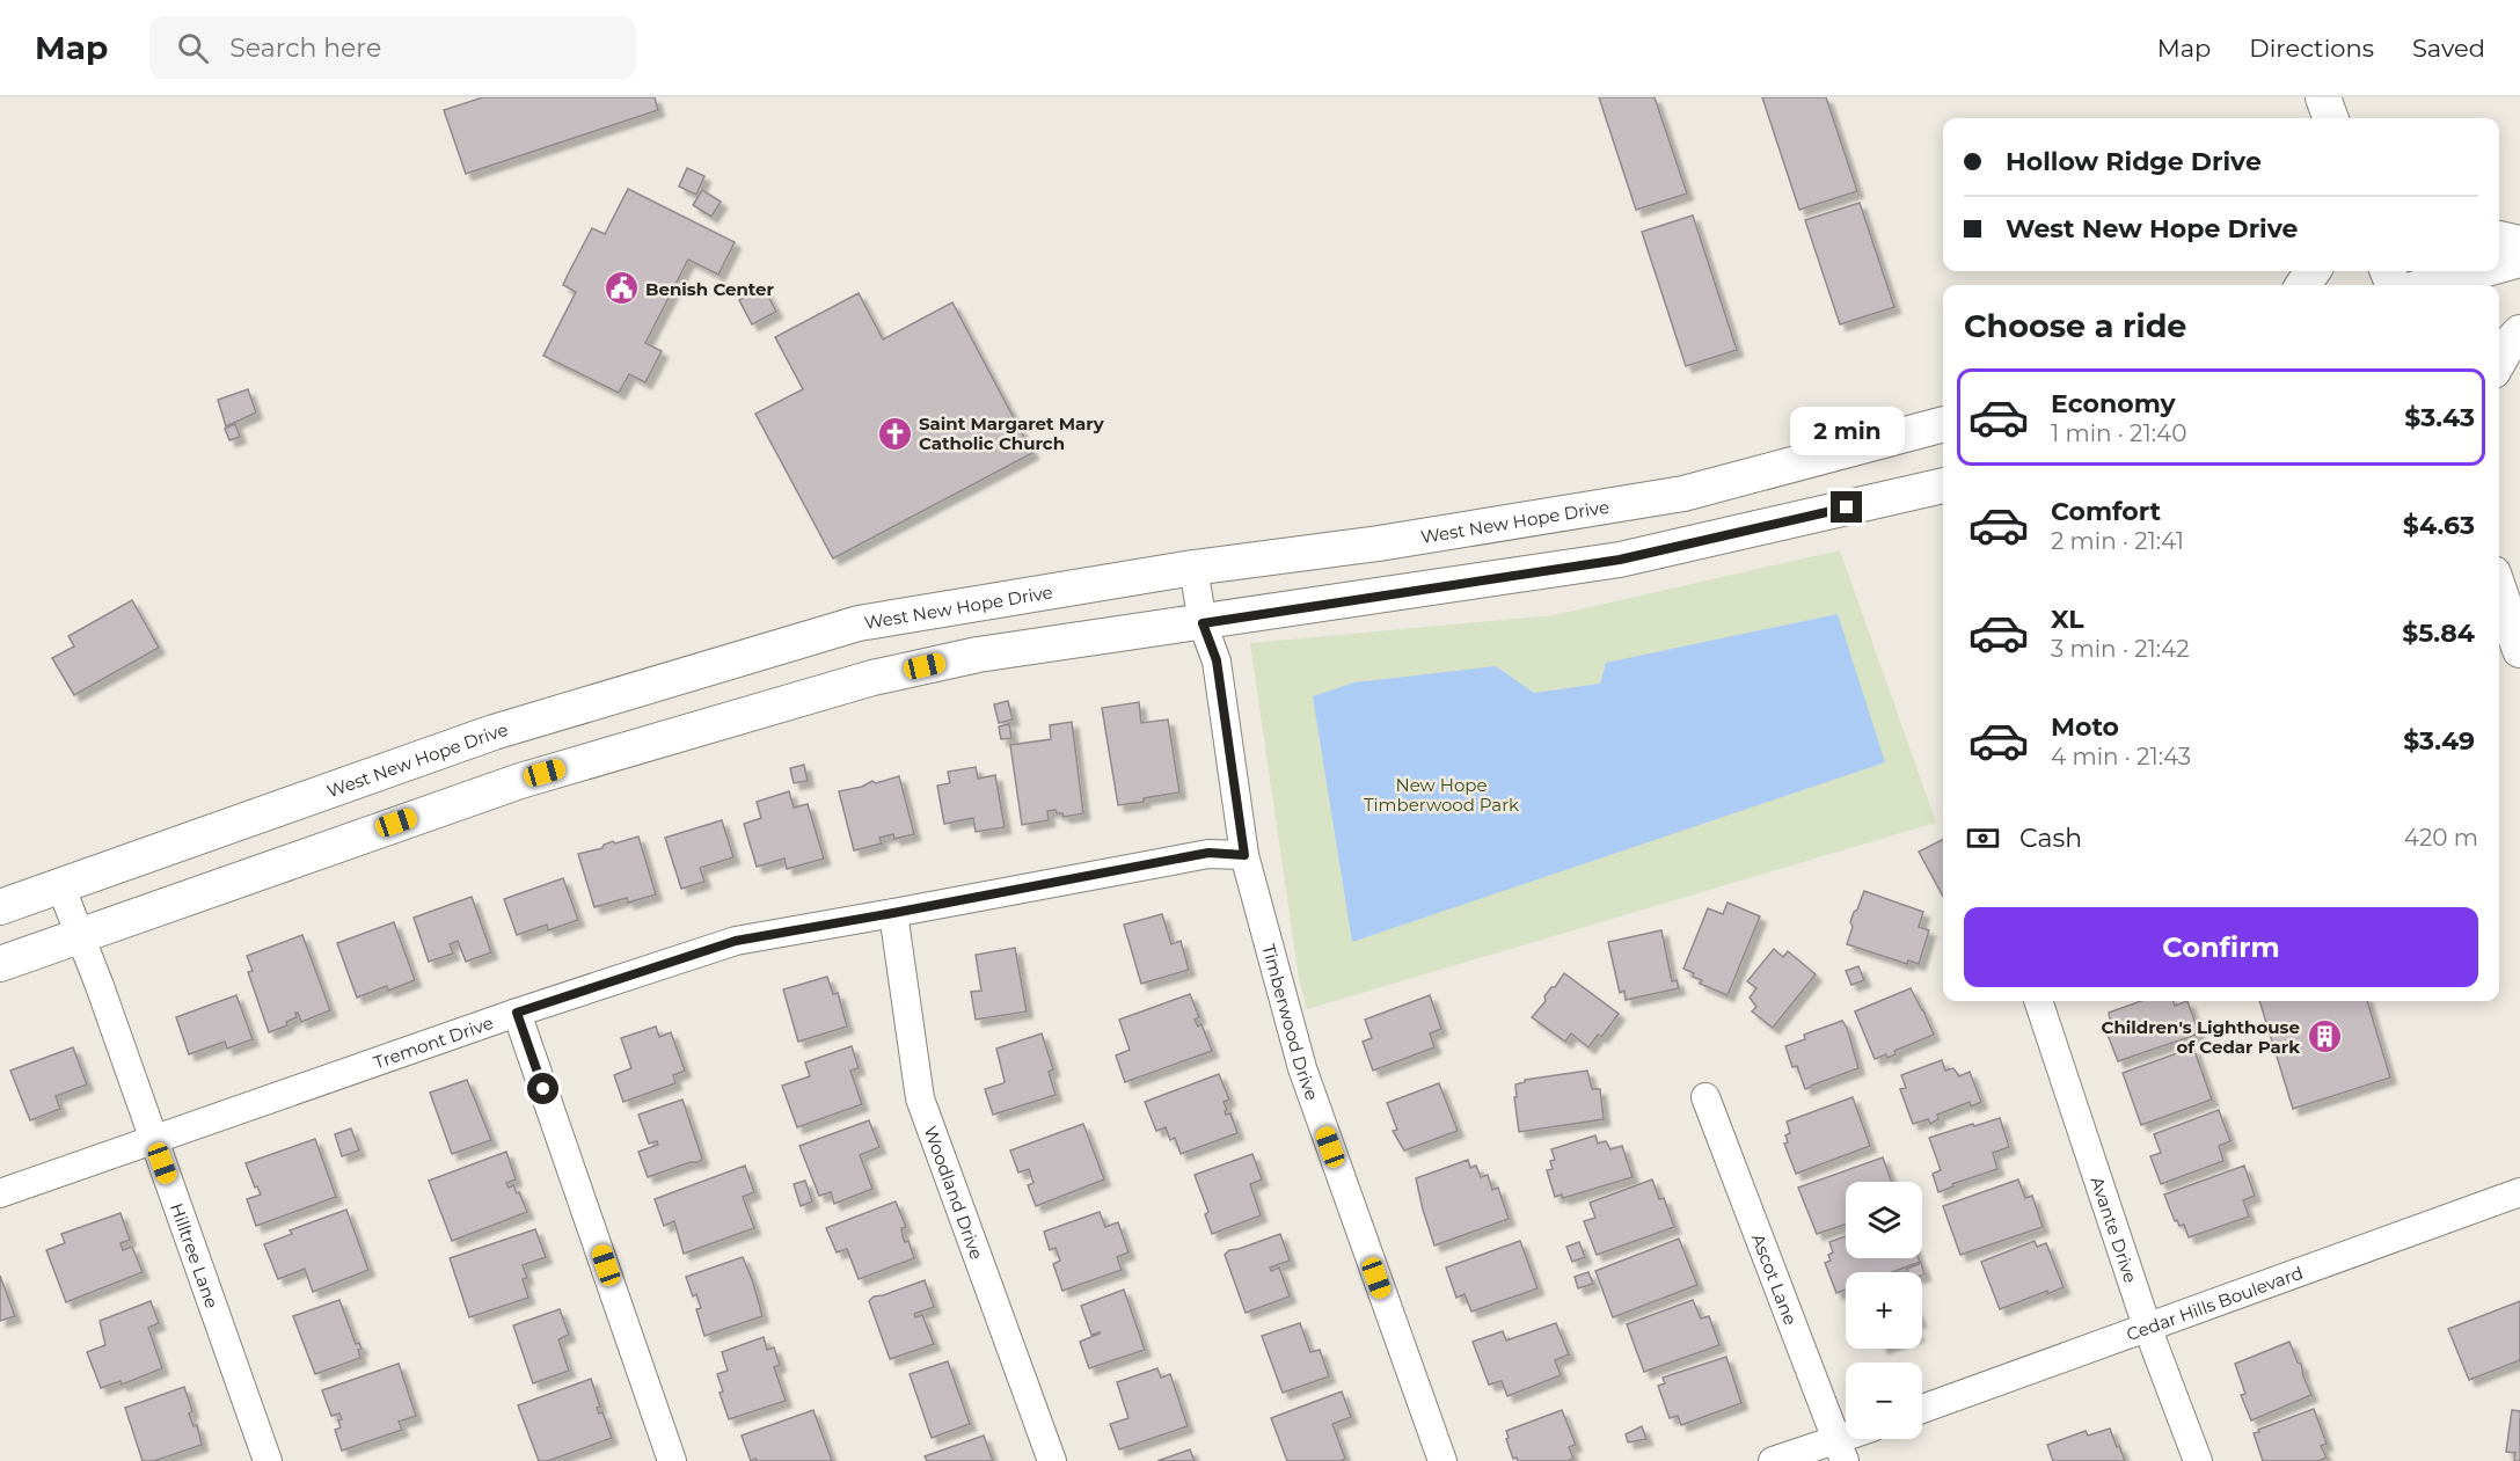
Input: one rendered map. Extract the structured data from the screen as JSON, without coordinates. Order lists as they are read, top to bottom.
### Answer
{
  "streets": {
    "main road": ["West New Hope Drive"],
    "street": [
      "Timberwood Drive",
      "Tremont Drive",
      "Woodland Drive",
      "Avante Drive",
      "Hilltree Lane",
      "Ascot Lane",
      "Cedar Hills Boulevard"
    ]
  },
  "crossings": [
    ["West New Hope Drive", "Timberwood Drive"],
    ["West New Hope Drive", "Hilltree Lane"],
    ["Timberwood Drive", "Tremont Drive"],
    ["Tremont Drive", "Woodland Drive"],
    ["Tremont Drive", "Hilltree Lane"],
    ["Avante Drive", "Cedar Hills Boulevard"]
  ],
  "parks": ["New Hope Timberwood Park"],
  "places": {
    "public building": ["Benish Center"],
    "church": ["Saint Margaret Mary Catholic Church"],
    "building": ["Children's Lighthouse of Cedar Park"]
  },
  "page": {
    "header": "Map",
    "search": "Search here",
    "nav": ["Map", "Directions", "Saved"],
    "banner": ["Hollow Ridge Drive", "West New Hope Drive"],
    "heading": "Choose a ride",
    "list": [
      {
        "name": "Economy",
        "note": "1 min · 21:40",
        "value": "$3.43"
      },
      {
        "name": "Comfort",
        "note": "2 min · 21:41",
        "value": "$4.63"
      },
      {
        "name": "XL",
        "note": "3 min · 21:42",
        "value": "$5.84"
      },
      {
        "name": "Moto",
        "note": "4 min · 21:43",
        "value": "$3.49"
      }
    ],
    "bubble": "2 min",
    "pay": ["Cash", "420 m"],
    "buttons": "Confirm",
    "map_buttons": ["+", "−"]
  }
}
